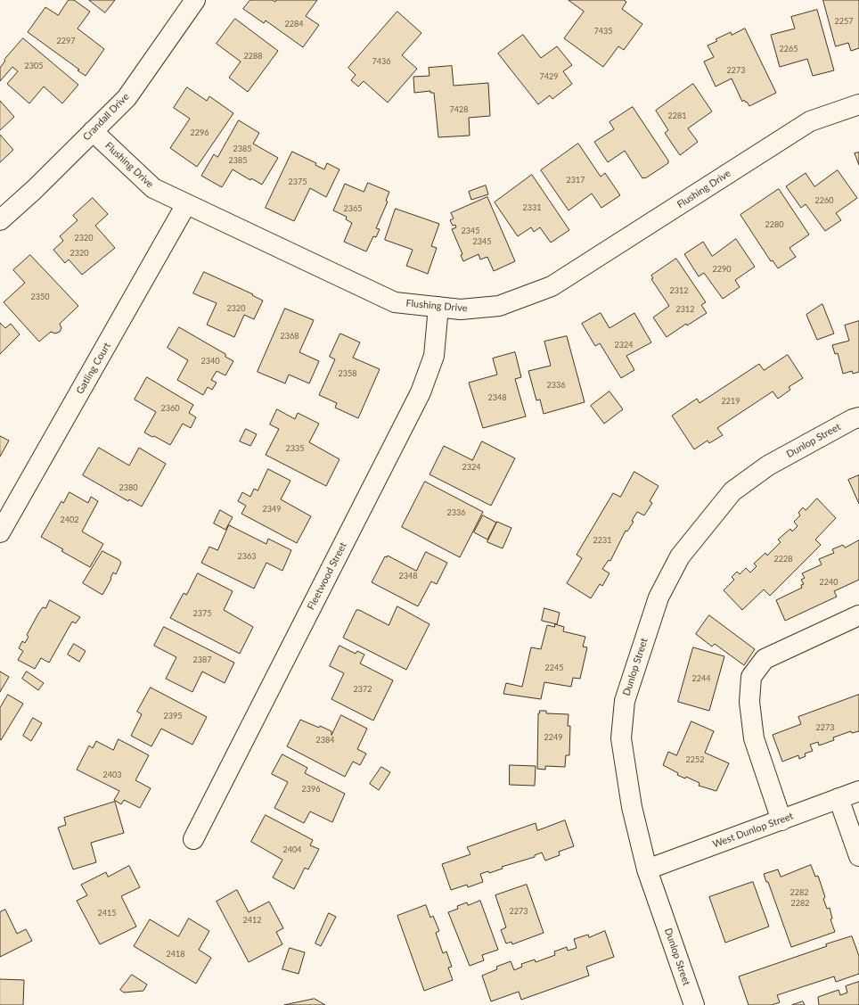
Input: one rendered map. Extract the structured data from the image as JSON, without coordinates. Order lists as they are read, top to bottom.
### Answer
{
  "streets": {
    "street": [
      "Crandall Drive",
      "Flushing Drive",
      "Gatling Court",
      "Dunlop Street",
      "Fleetwood Street",
      "West Dunlop Street"
    ]
  },
  "crossings": [
    ["Crandall Drive", "Flushing Drive"],
    ["Flushing Drive", "Gatling Court"],
    ["Flushing Drive", "Fleetwood Street"],
    ["Dunlop Street", "West Dunlop Street"]
  ],
  "house_numbers": [
    "2257",
    "2284",
    "7435",
    "2297",
    "2265",
    "2288",
    "7436",
    "2305",
    "2273",
    "7429",
    "7428",
    "2281",
    "2296",
    "2385",
    "2385",
    "2317",
    "2375",
    "2260",
    "2331",
    "2365",
    "2280",
    "2345",
    "2320",
    "2345",
    "2320",
    "2290",
    "2312",
    "2350",
    "2320",
    "2312",
    "2368",
    "2324",
    "2340",
    "2358",
    "2336",
    "2348",
    "2219",
    "2360",
    "2335",
    "2324",
    "2380",
    "2349",
    "2336",
    "2402",
    "2231",
    "2363",
    "2228",
    "2348",
    "2240",
    "2375",
    "2387",
    "2245",
    "2244",
    "2372",
    "2395",
    "2273",
    "2249",
    "2384",
    "2252",
    "2403",
    "2396",
    "2404",
    "2282",
    "2282",
    "2273",
    "2415",
    "2412",
    "2418"
  ]
}
